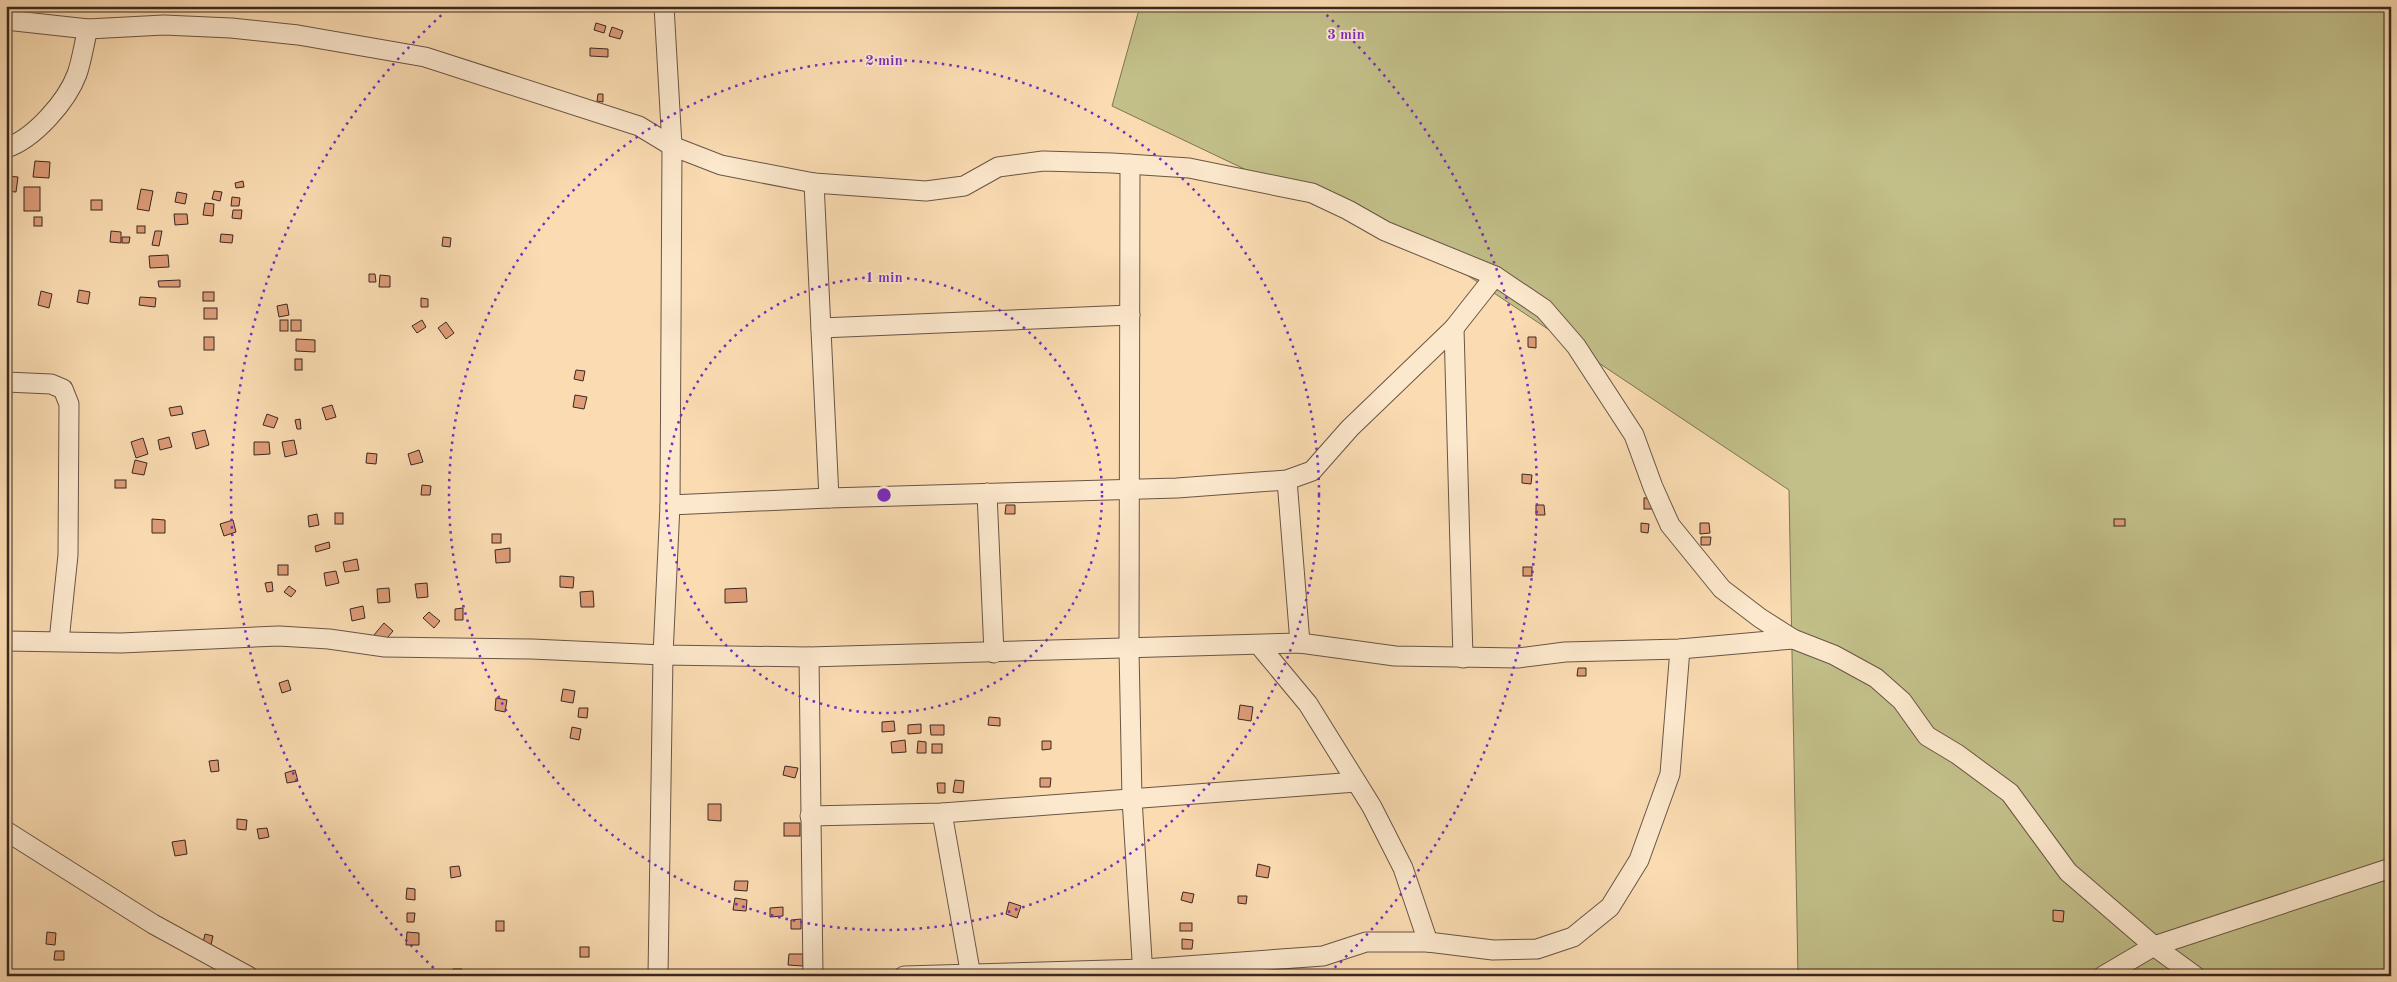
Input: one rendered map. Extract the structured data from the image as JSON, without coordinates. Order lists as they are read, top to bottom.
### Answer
{
  "rings": ["3 min", "2 min", "1 min"]
}
